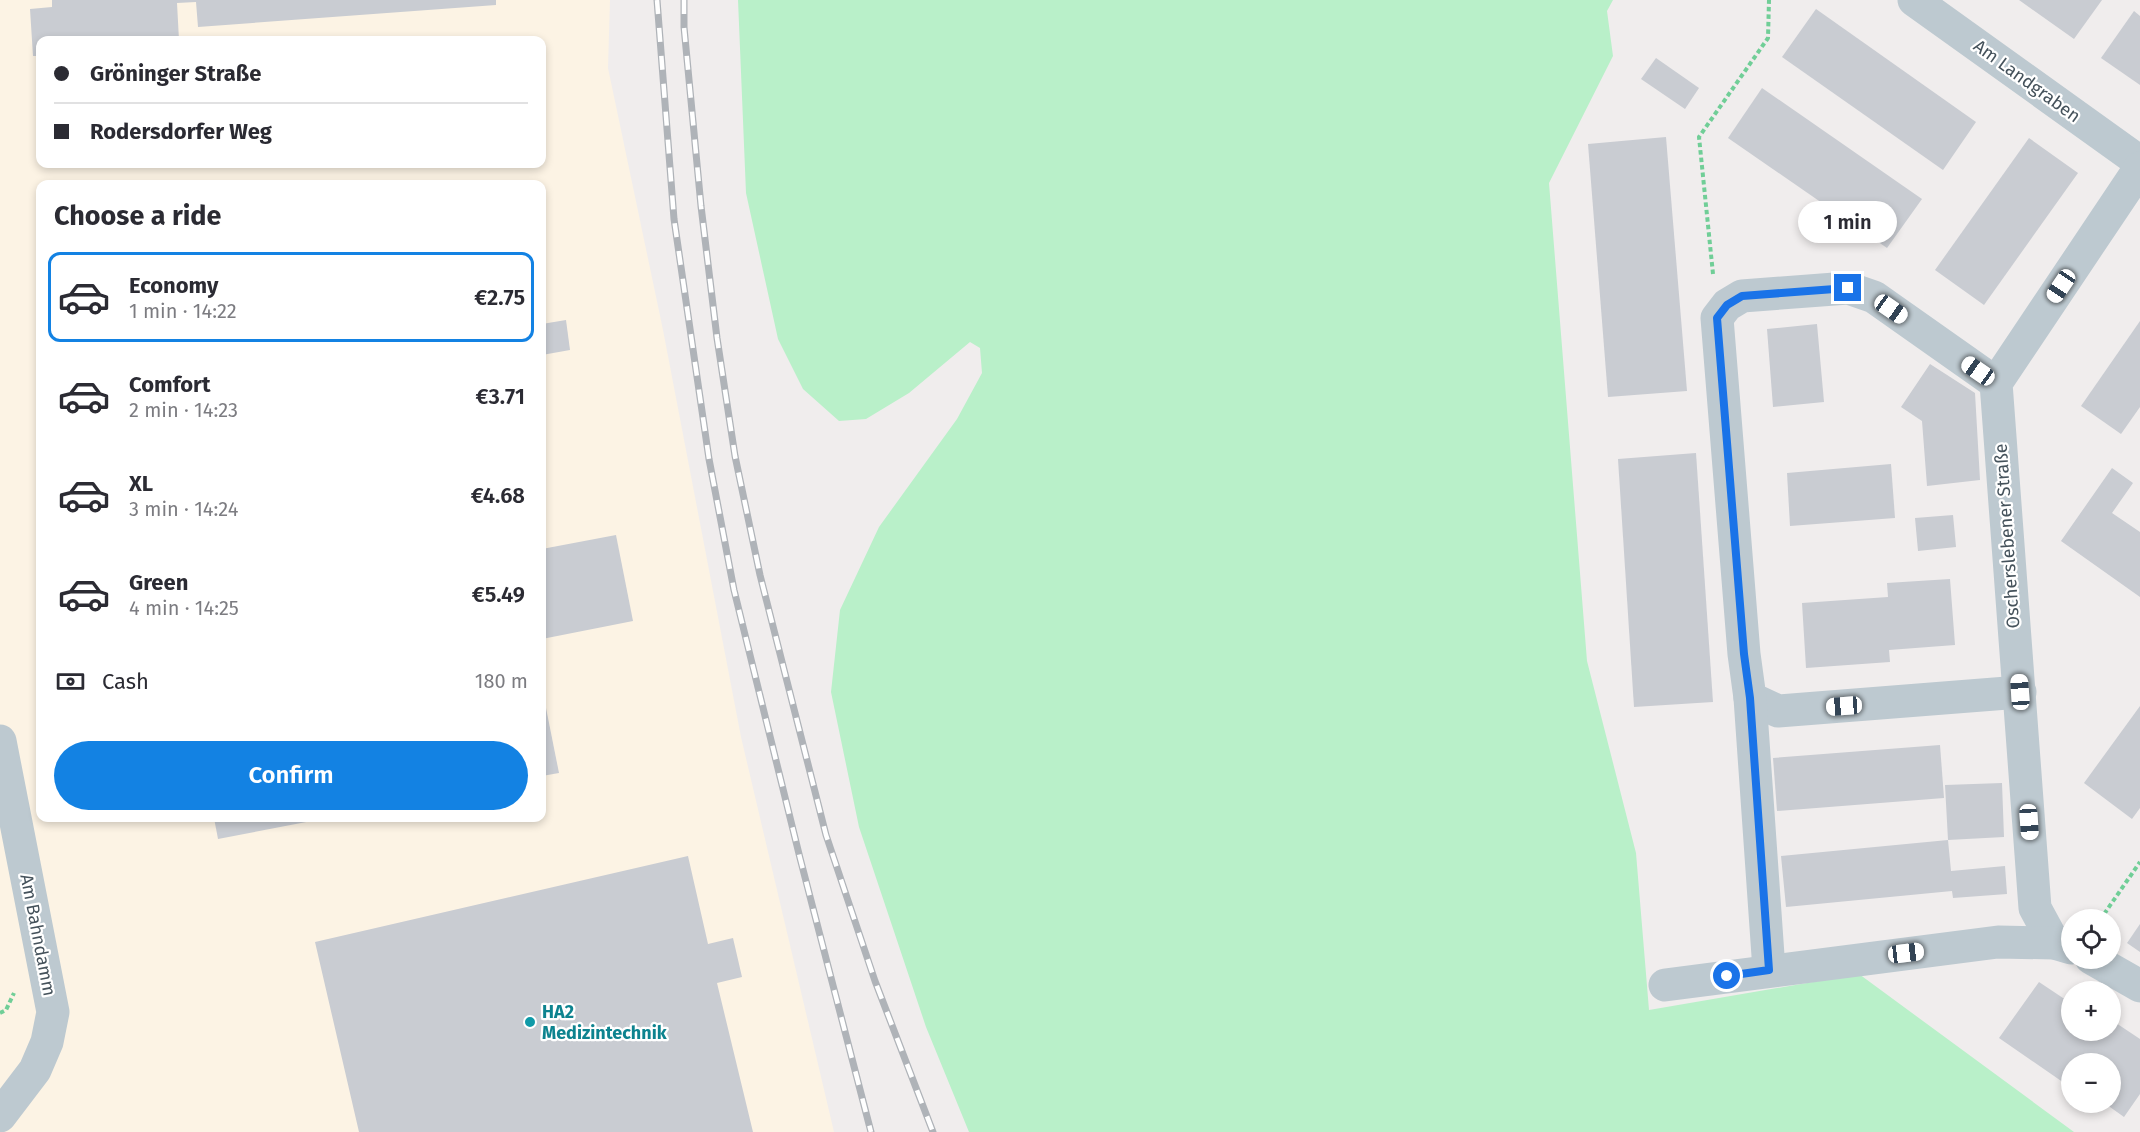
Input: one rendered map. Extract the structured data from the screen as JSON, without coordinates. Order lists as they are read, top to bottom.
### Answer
{
  "streets": {
    "street": ["Am Landgraben", "Oscherslebener Straße", "Am Bahndamm"]
  },
  "places": ["HA2 Medizintechnik"],
  "page": {
    "banner": ["Gröninger Straße", "Rodersdorfer Weg"],
    "heading": "Choose a ride",
    "bubble": "1 min",
    "list": [
      {
        "name": "Economy",
        "note": "1 min · 14:22",
        "value": "€2.75"
      },
      {
        "name": "Comfort",
        "note": "2 min · 14:23",
        "value": "€3.71"
      },
      {
        "name": "XL",
        "note": "3 min · 14:24",
        "value": "€4.68"
      },
      {
        "name": "Green",
        "note": "4 min · 14:25",
        "value": "€5.49"
      }
    ],
    "pay": ["Cash", "180 m"],
    "buttons": "Confirm",
    "map_buttons": ["+", "−"]
  }
}
